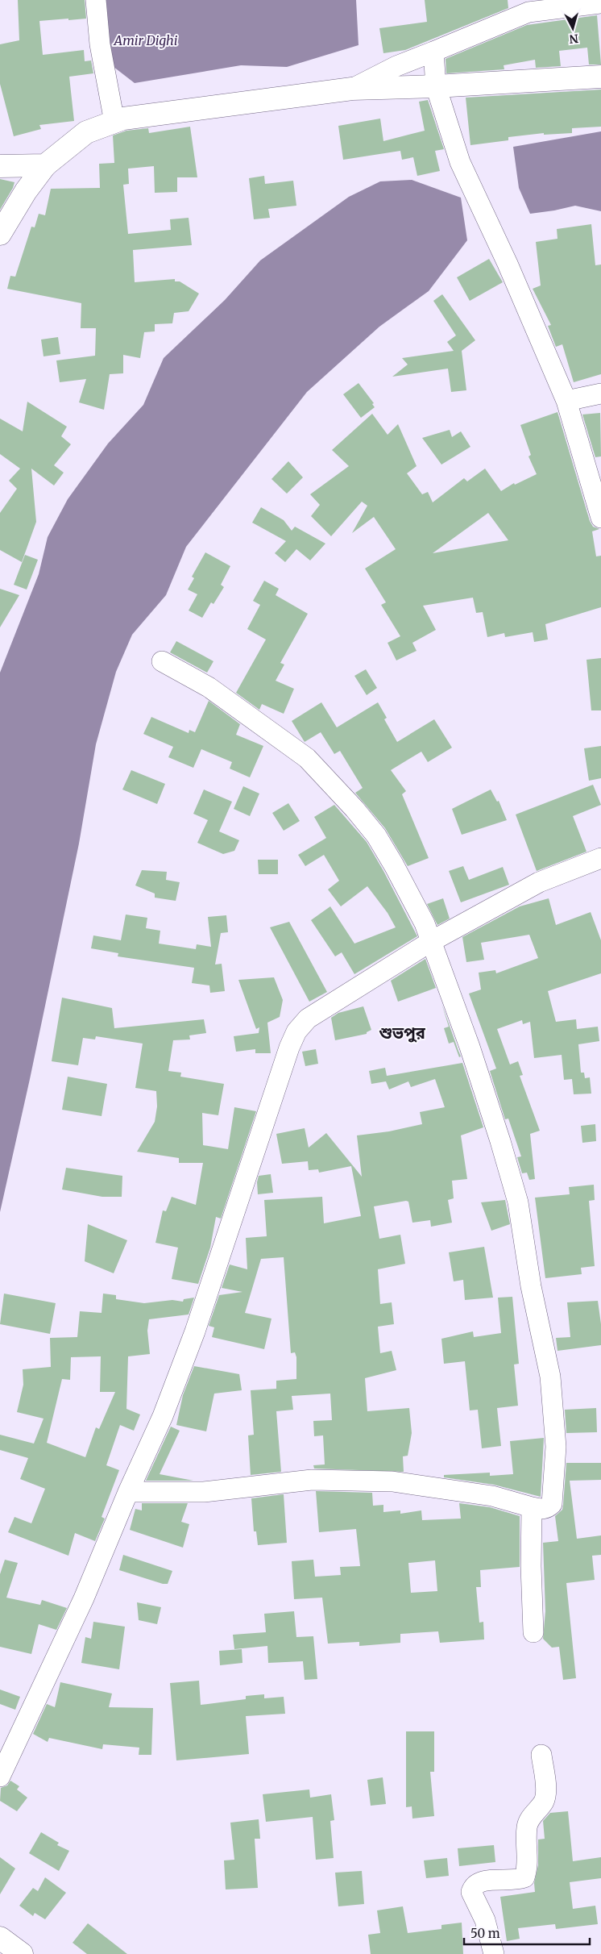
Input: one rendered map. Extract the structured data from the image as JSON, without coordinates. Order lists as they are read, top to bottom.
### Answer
{
  "districts": ["শুভপুর"],
  "water": ["Amir Dighi"],
  "scale_bar": "50 m",
  "north": "bottom"
}
